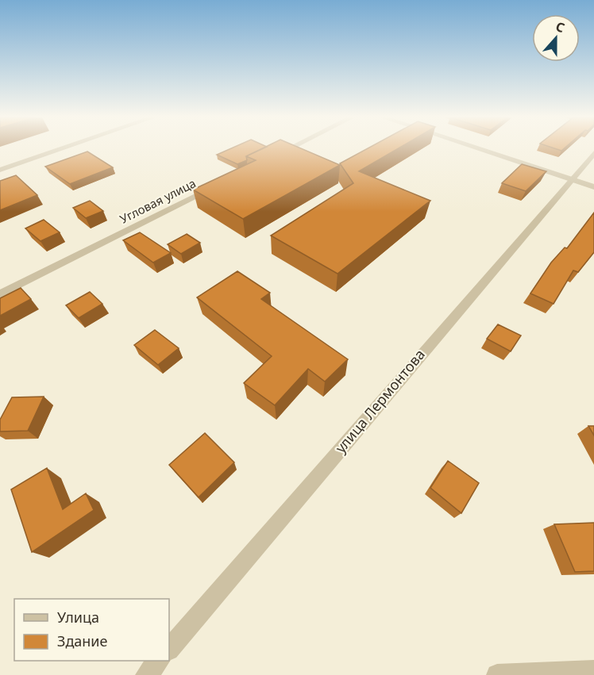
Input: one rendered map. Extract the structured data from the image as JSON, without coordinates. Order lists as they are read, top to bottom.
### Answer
{
  "streets": {
    "street": ["Угловая улица", "улица Лермонтова"]
  },
  "legend": ["Улица", "Здание"],
  "north": "top"
}
